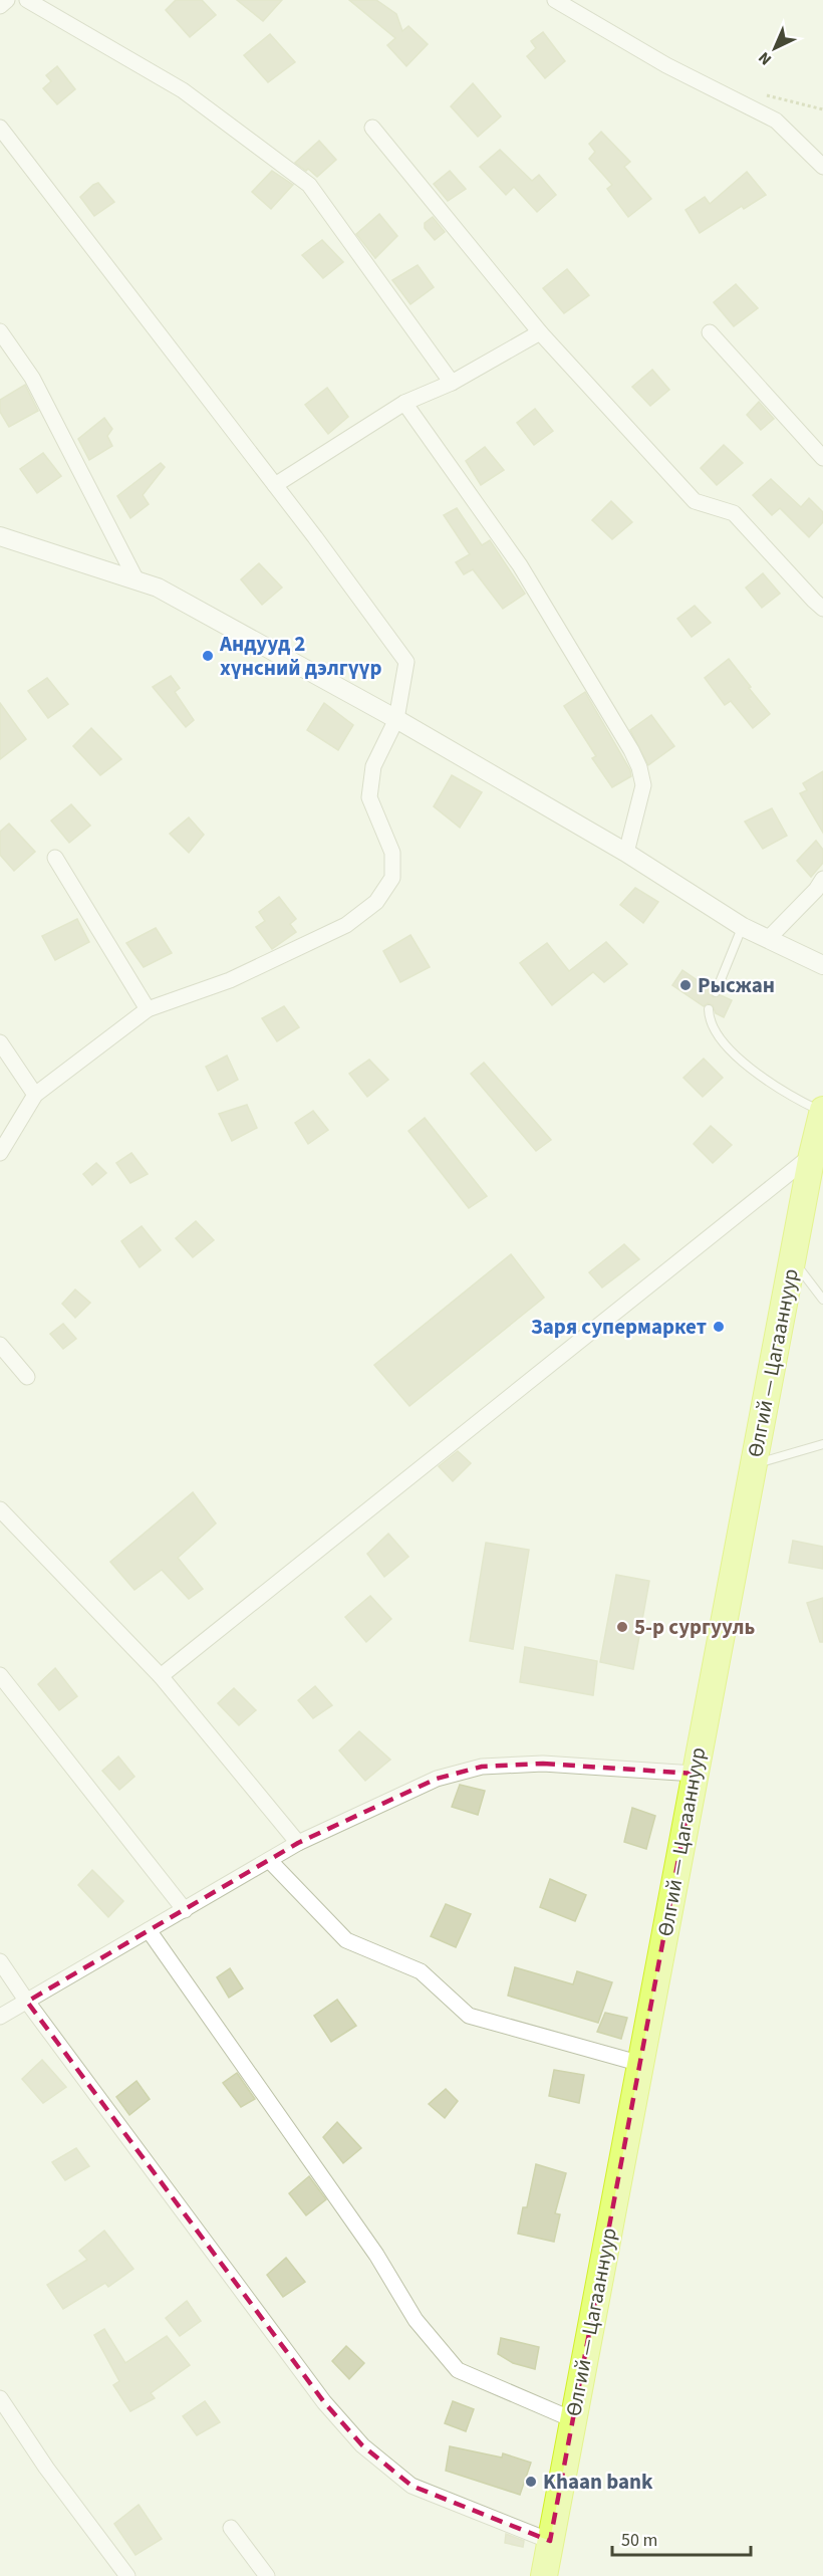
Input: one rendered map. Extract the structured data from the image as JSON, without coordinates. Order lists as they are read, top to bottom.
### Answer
{
  "streets": {
    "highway": ["Өлгий — Цагааннуур"]
  },
  "places": [
    "Андууд 2 хүнсний дэлгүүр",
    "Рысжан",
    "Заря супермаркет",
    "5-р сургууль",
    "Khaan bank"
  ],
  "scale_bar": "50 m",
  "north": "bottom left"
}
